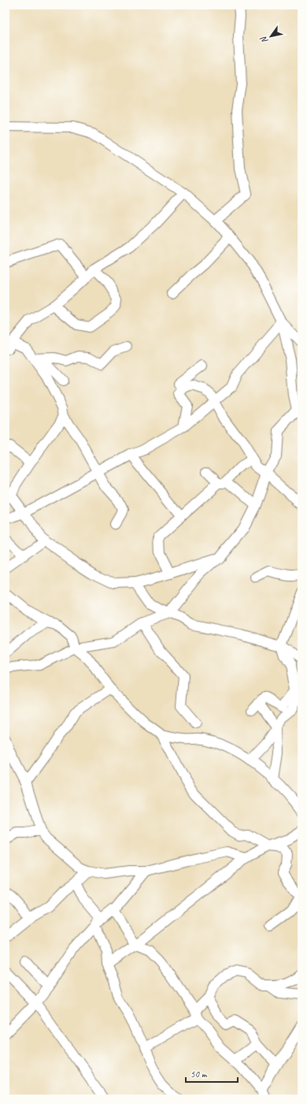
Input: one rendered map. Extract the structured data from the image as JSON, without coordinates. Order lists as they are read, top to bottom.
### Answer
{
  "scale_bar": "50 m",
  "north": "bottom left"
}
